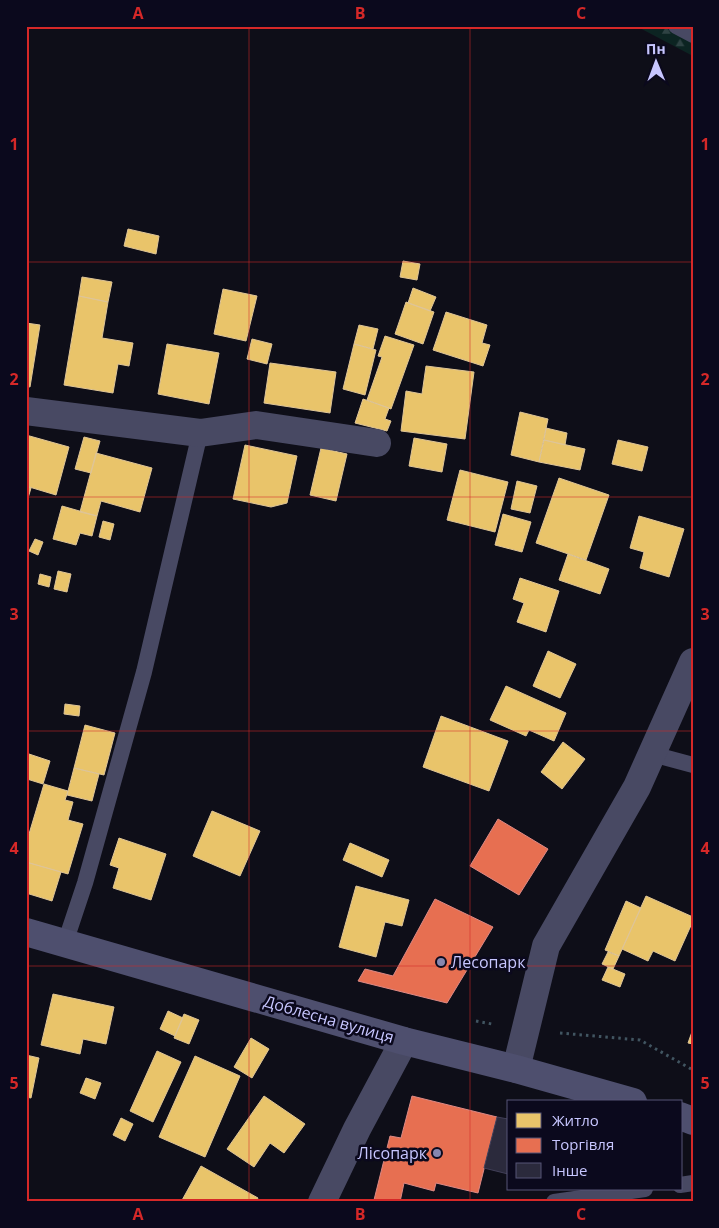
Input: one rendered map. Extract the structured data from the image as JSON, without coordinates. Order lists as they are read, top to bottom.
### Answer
{
  "streets": {
    "street": ["Доблесна вулиця"]
  },
  "places": ["Лесопарк", "Лісопарк"],
  "legend": ["Житло", "Торгівля", "Інше"],
  "north": "top",
  "grid": {
    "columns": ["A", "B", "C"],
    "rows": [
      "1",
      "2",
      "3",
      "4",
      "5"
    ]
  }
}
